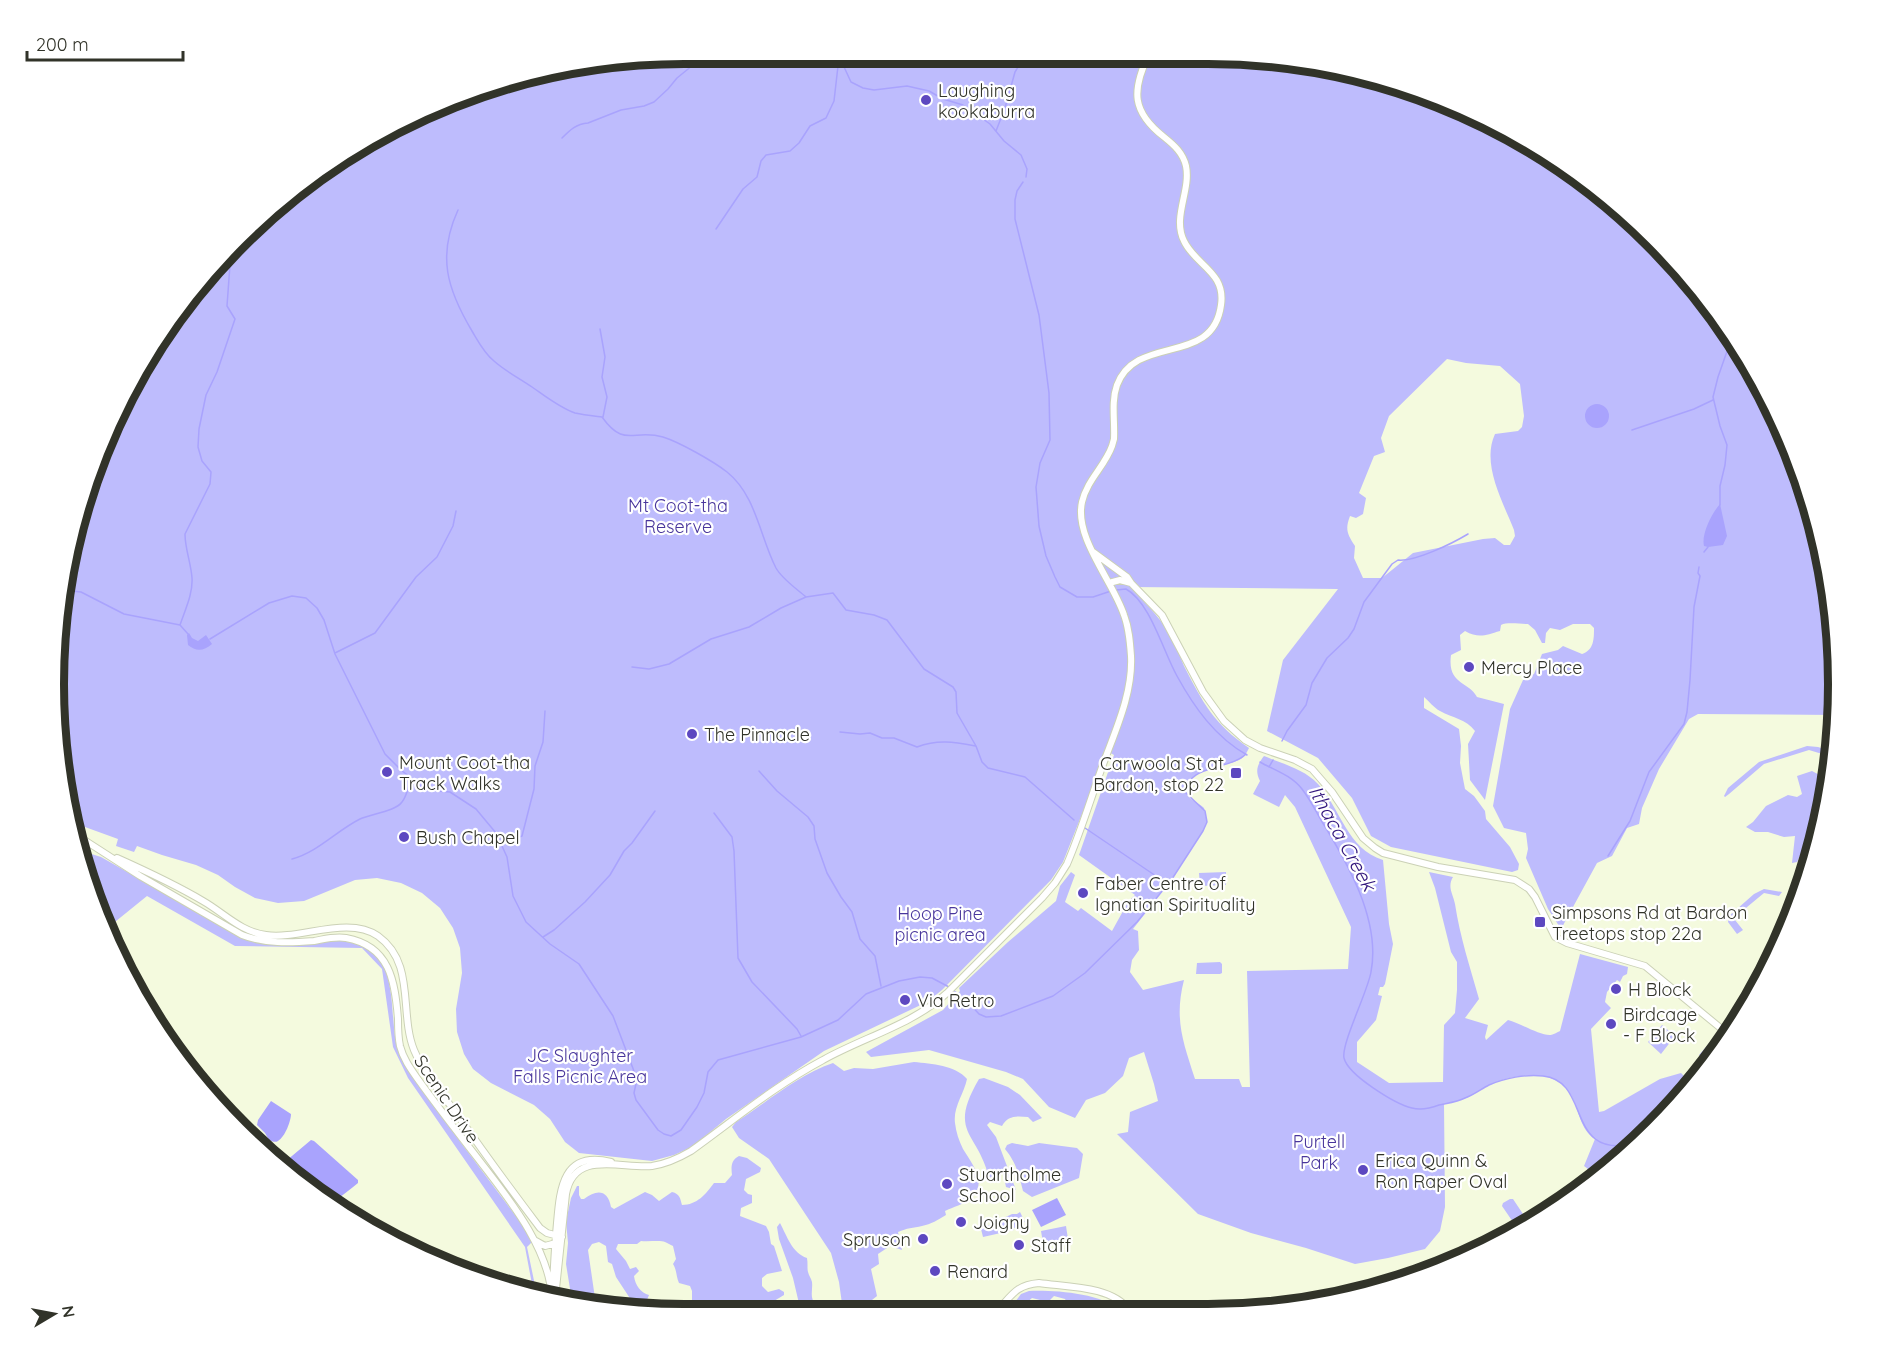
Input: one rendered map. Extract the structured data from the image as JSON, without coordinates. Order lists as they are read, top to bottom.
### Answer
{
  "streets": {
    "main road": ["Scenic Drive"]
  },
  "water": ["Ithaca Creek"],
  "parks": [
    "Mt Coot-tha Reserve",
    "Hoop Pine picnic area",
    "JC Slaughter Falls Picnic Area",
    "Purtell Park"
  ],
  "places": {
    "other": [
      "Laughing kookaburra",
      "Mercy Place",
      "The Pinnacle",
      "Mount Coot-tha Track Walks",
      "Bush Chapel",
      "Faber Centre of Ignatian Spirituality",
      "H Block",
      "Via Retro",
      "Birdcage - F Block",
      "Erica Quinn & Ron Raper Oval",
      "Stuartholme School",
      "Joigny",
      "Spruson",
      "Staff",
      "Renard"
    ],
    "transit": ["Carwoola St at Bardon, stop 22", "Simpsons Rd at Bardon Treetops stop 22a"]
  },
  "scale_bar": "200 m",
  "north": "right"
}
